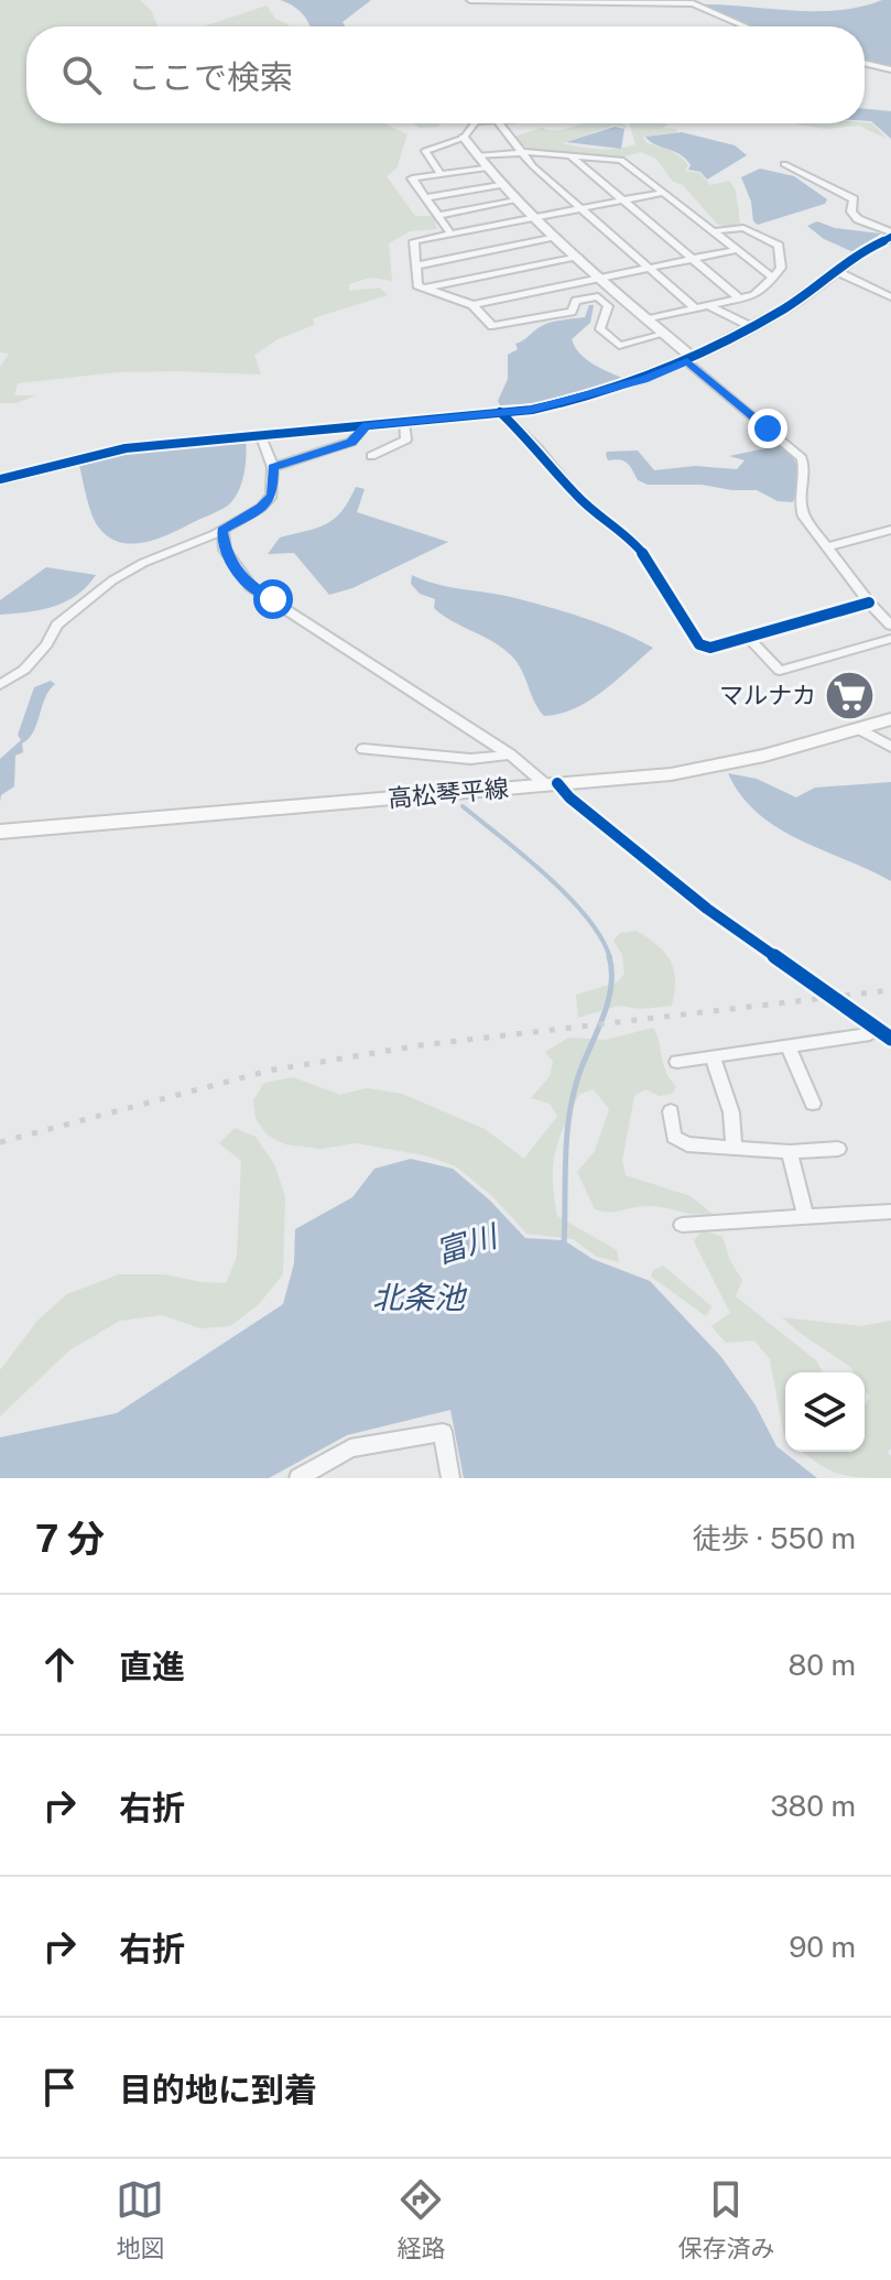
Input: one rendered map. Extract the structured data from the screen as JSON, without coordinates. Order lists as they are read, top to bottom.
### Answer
{
  "streets": {
    "main road": ["高松琴平線"]
  },
  "water": ["富川", "北条池"],
  "places": {
    "supermarket": ["マルナカ"]
  },
  "page": {
    "search": "ここで検索",
    "heading": ["7 分", "徒歩 · 550 m"],
    "list": [
      ["直進", "80 m"],
      ["右折", "380 m"],
      ["右折", "90 m"],
      "目的地に到着"
    ],
    "nav": ["地図", "経路", "保存済み"]
  }
}
